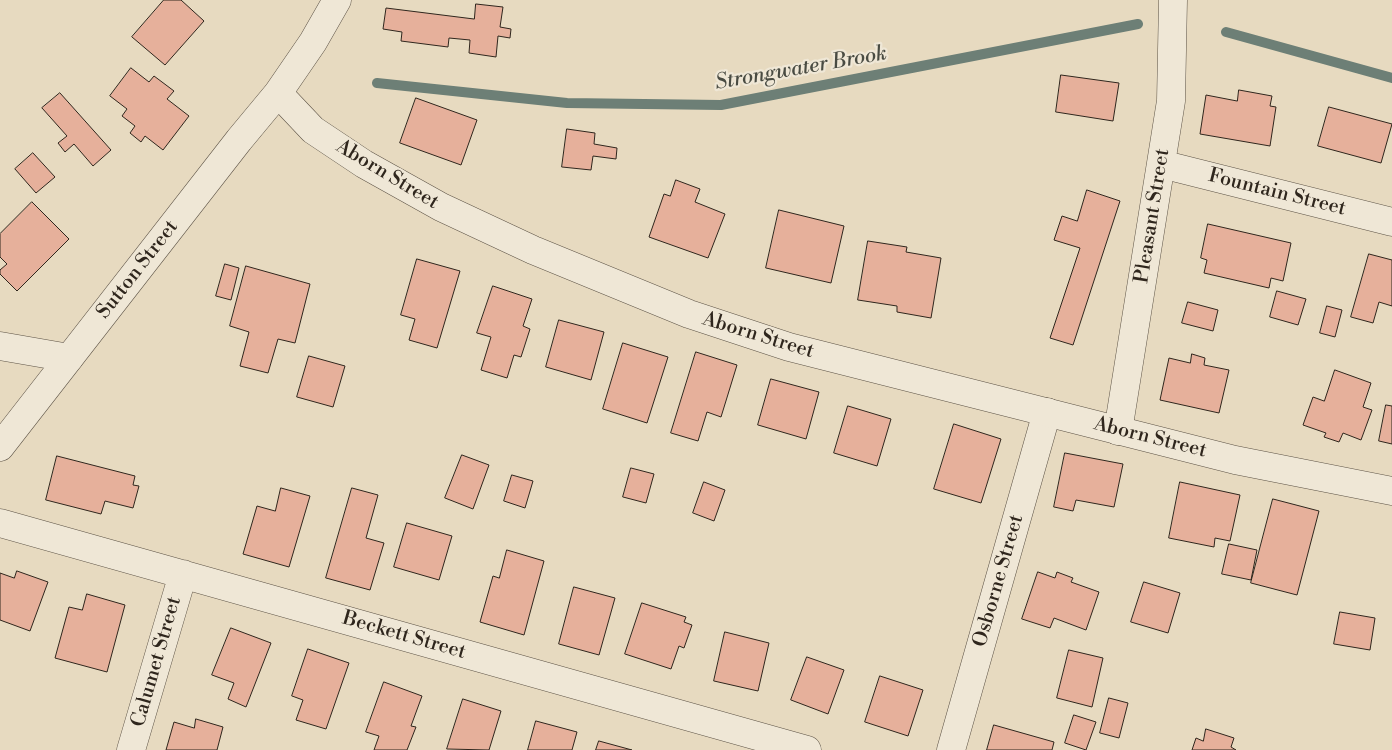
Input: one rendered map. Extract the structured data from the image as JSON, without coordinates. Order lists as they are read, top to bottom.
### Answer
{
  "streets": {
    "street": [
      "Aborn Street",
      "Fountain Street",
      "Pleasant Street",
      "Sutton Street",
      "Osborne Street",
      "Beckett Street",
      "Calumet Street"
    ]
  },
  "crossings": [
    ["Aborn Street", "Pleasant Street"],
    ["Aborn Street", "Sutton Street"],
    ["Aborn Street", "Osborne Street"],
    ["Fountain Street", "Pleasant Street"],
    ["Beckett Street", "Calumet Street"]
  ],
  "water": ["Strongwater Brook"]
}
